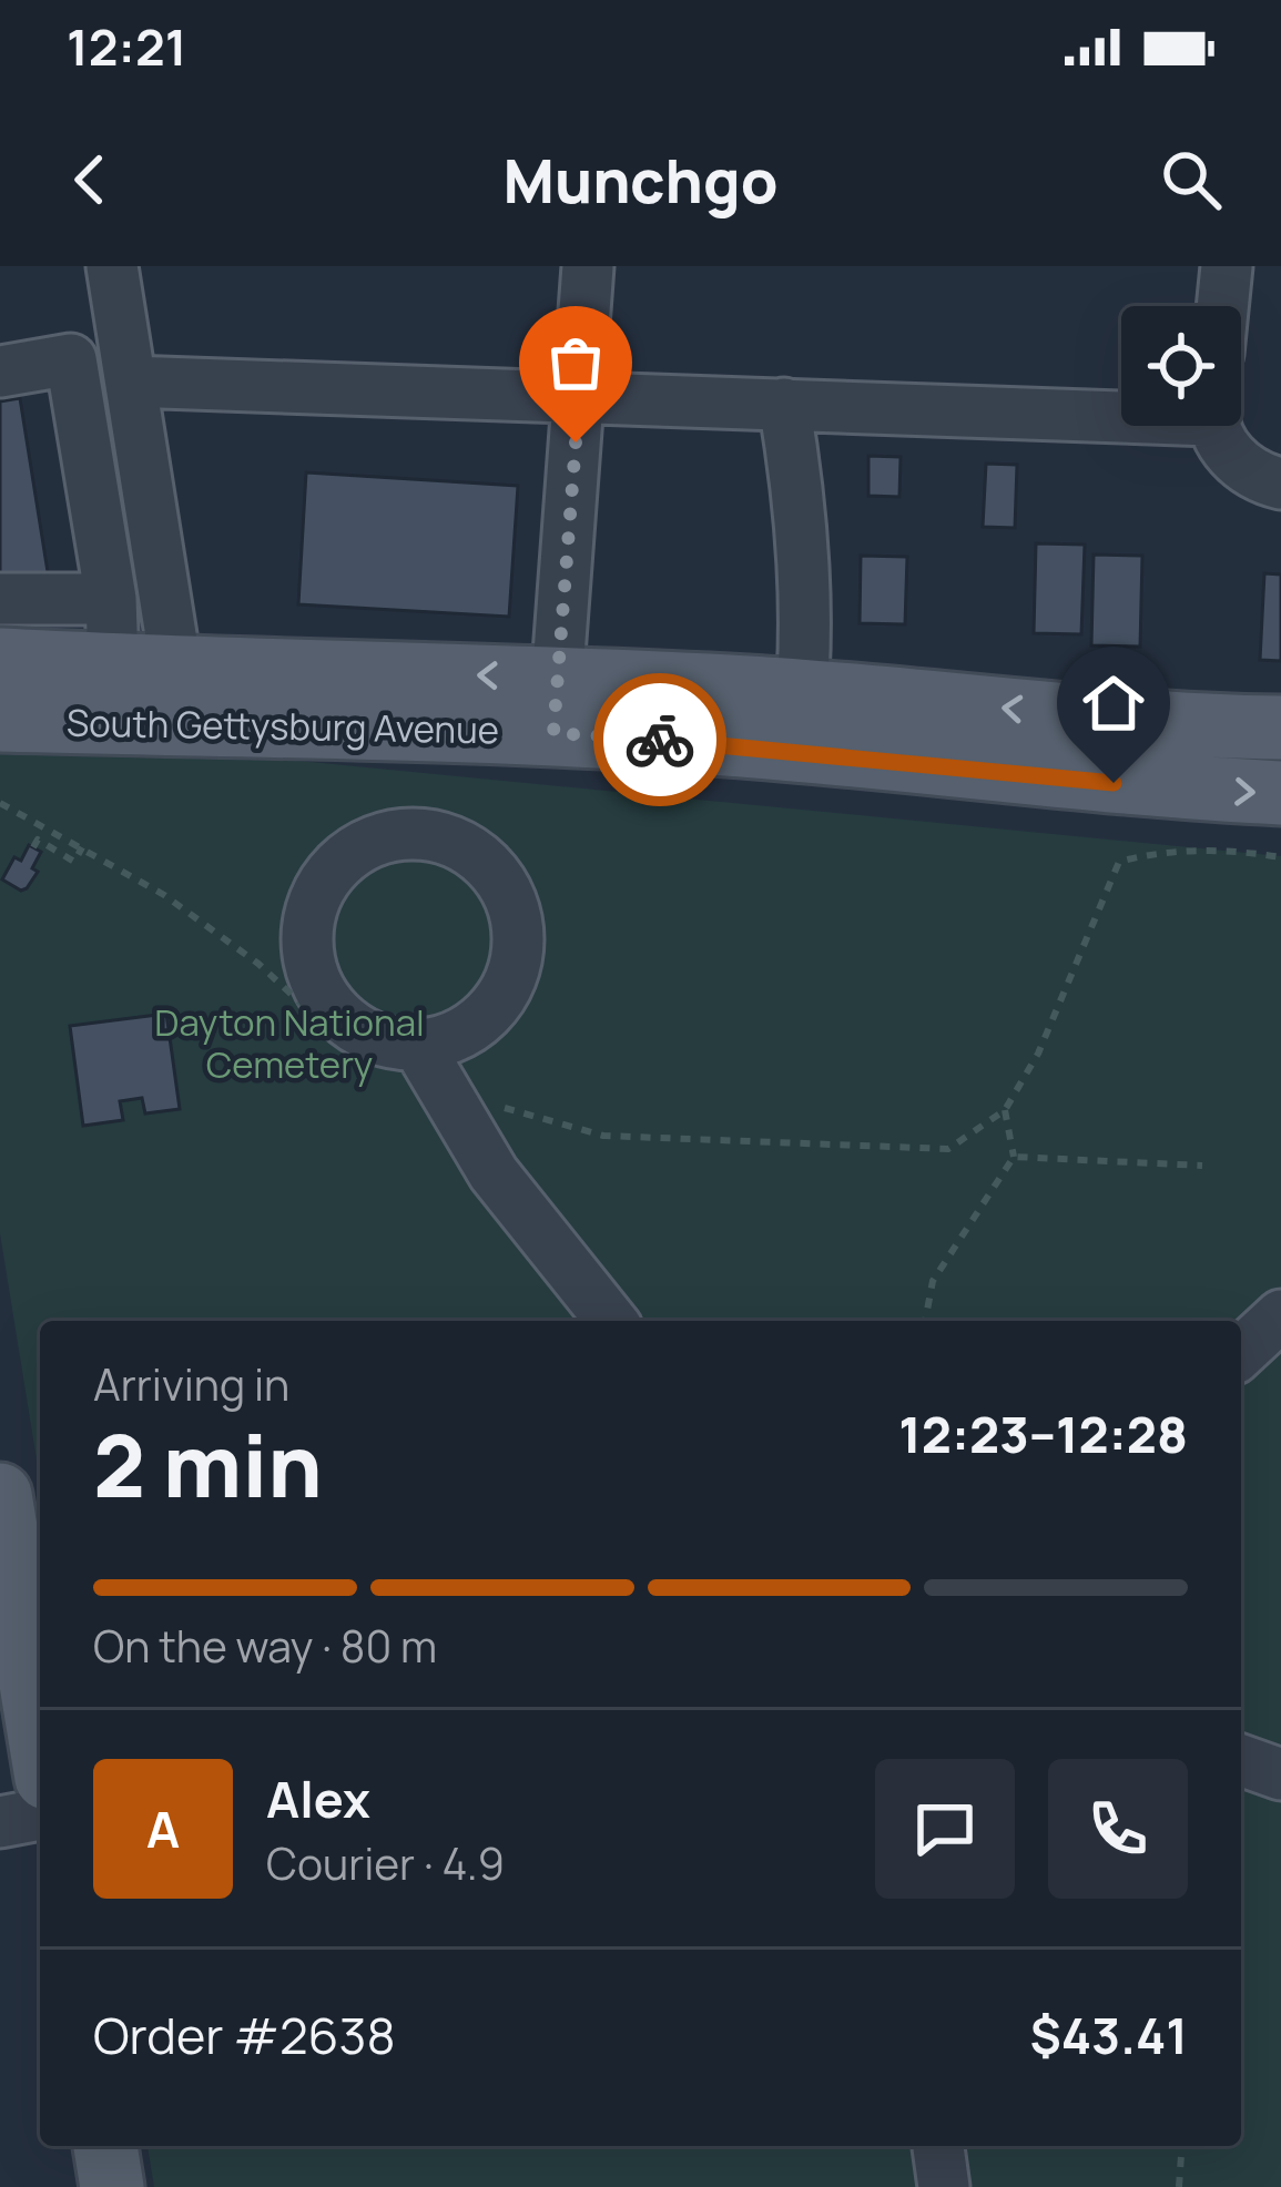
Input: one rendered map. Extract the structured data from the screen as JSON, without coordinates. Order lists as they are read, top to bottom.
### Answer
{
  "streets": {
    "main road": ["South Gettysburg Avenue"]
  },
  "parks": ["Dayton National Cemetery"],
  "page": {
    "status": "12:21",
    "header": "Munchgo",
    "heading": ["2 min", "Arriving in", "12:23–12:28"],
    "panel": [
      "Alex",
      "Courier · 4.9",
      "Order #2638",
      "$43.41"
    ],
    "bar": "On the way · 80 m",
    "round": "A"
  }
}
